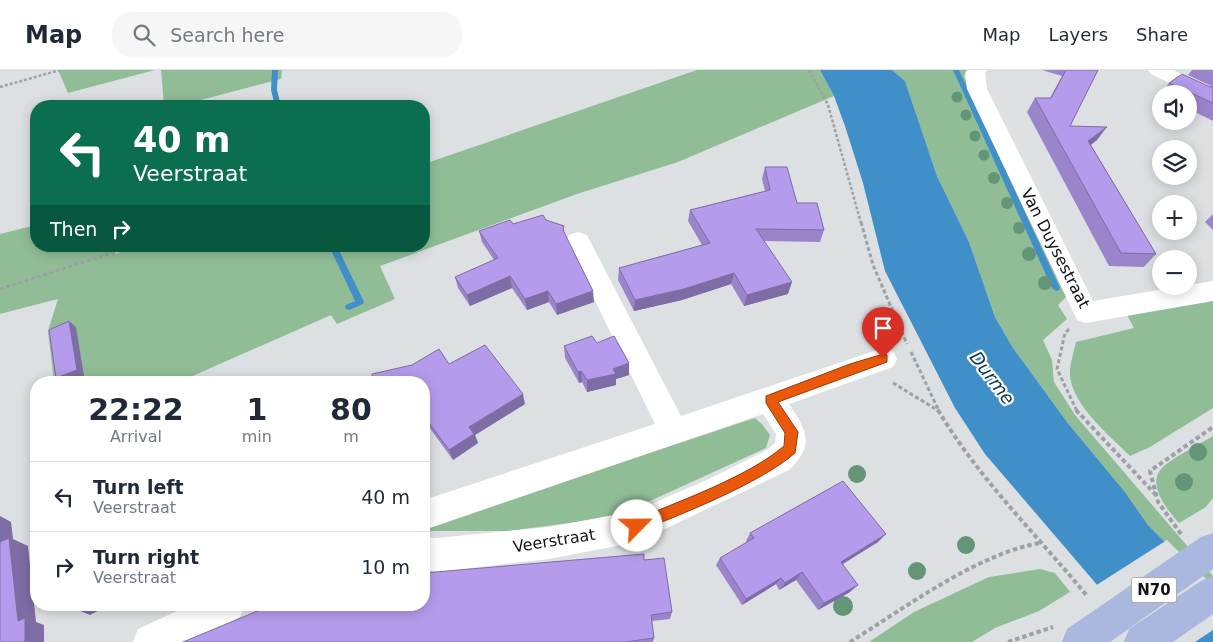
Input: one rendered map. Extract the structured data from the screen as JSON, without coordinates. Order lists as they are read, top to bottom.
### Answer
{
  "streets": {
    "main road": ["N70"],
    "street": ["Van Duysestraat", "Veerstraat"]
  },
  "water": ["Durme"],
  "page": {
    "header": "Map",
    "search": "Search here",
    "nav": ["Map", "Layers", "Share"],
    "map_buttons": ["+", "−"],
    "turn": ["40 m", "Veerstraat"],
    "then": "Then",
    "eta": [
      "22:22",
      "Arrival",
      "1",
      "min",
      "80",
      "m"
    ],
    "list": [
      {
        "name": "Turn left",
        "note": "Veerstraat",
        "value": "40 m"
      },
      {
        "name": "Turn right",
        "note": "Veerstraat",
        "value": "10 m"
      }
    ]
  }
}
